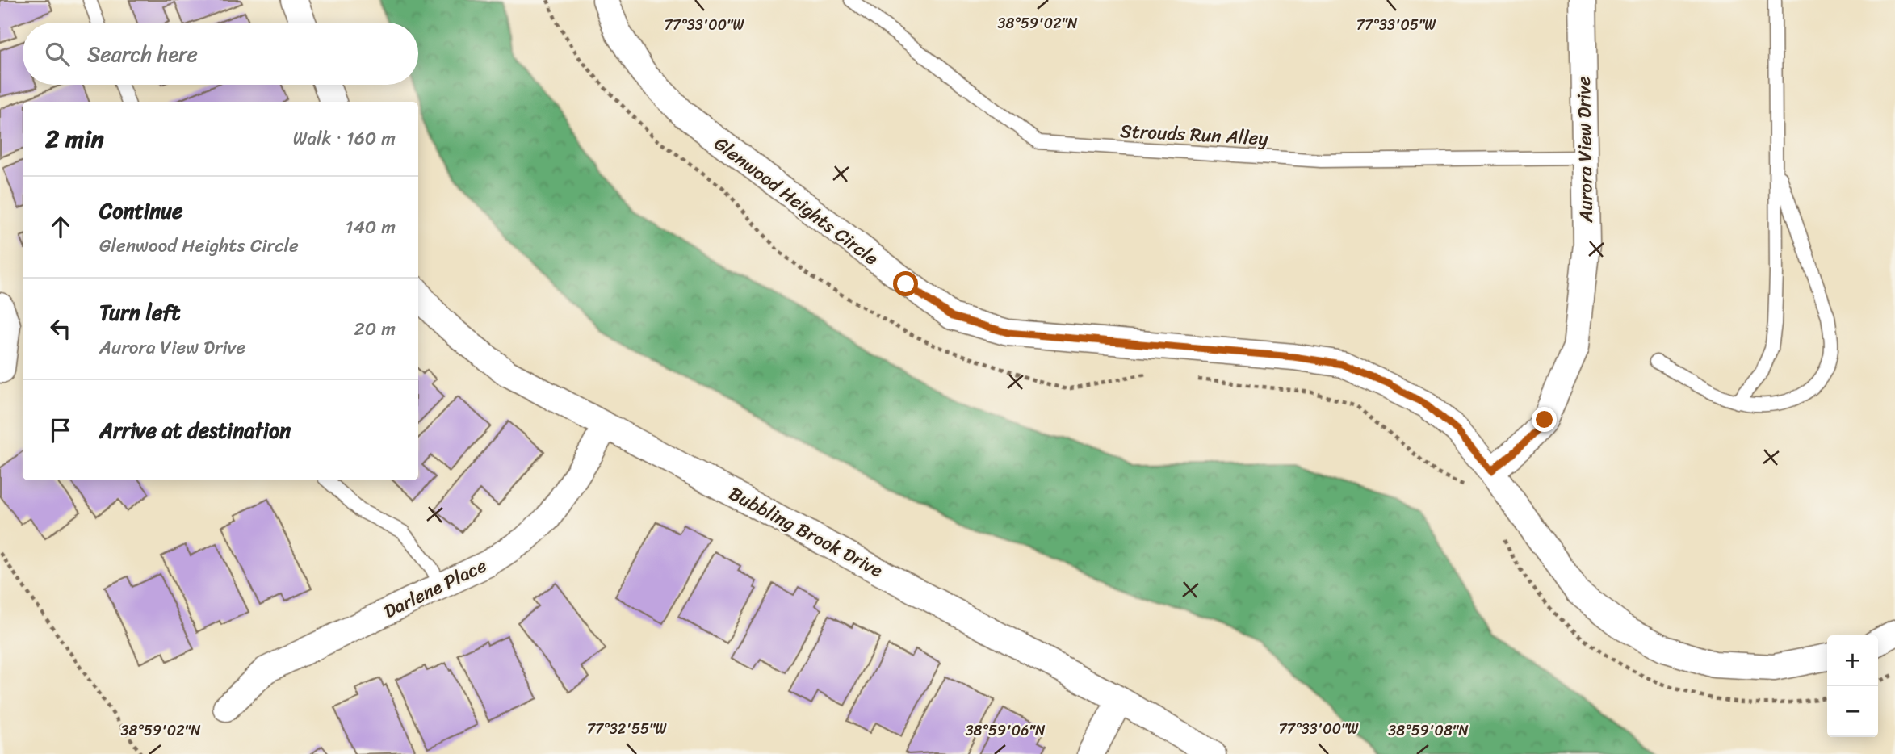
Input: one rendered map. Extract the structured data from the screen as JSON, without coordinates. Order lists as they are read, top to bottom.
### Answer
{
  "streets": {
    "street": [
      "Aurora View Drive",
      "Glenwood Heights Circle",
      "Bubbling Brook Drive",
      "Darlene Place"
    ],
    "lane": ["Strouds Run Alley"]
  },
  "crossings": [
    ["Strouds Run Alley", "Aurora View Drive"],
    ["Aurora View Drive", "Glenwood Heights Circle"],
    ["Bubbling Brook Drive", "Darlene Place"]
  ],
  "page": {
    "search": "Search here",
    "heading": ["2 min", "Walk · 160 m"],
    "list": [
      ["Continue", "Glenwood Heights Circle", "140 m"],
      ["Turn left", "Aurora View Drive", "20 m"],
      "Arrive at destination"
    ],
    "map_buttons": ["+", "−"]
  },
  "coordinates": [
    "38°59'02\"N",
    "77°33'00\"W",
    "77°33'05\"W",
    "77°32'55\"W",
    "38°59'06\"N",
    "38°59'08\"N"
  ]
}
